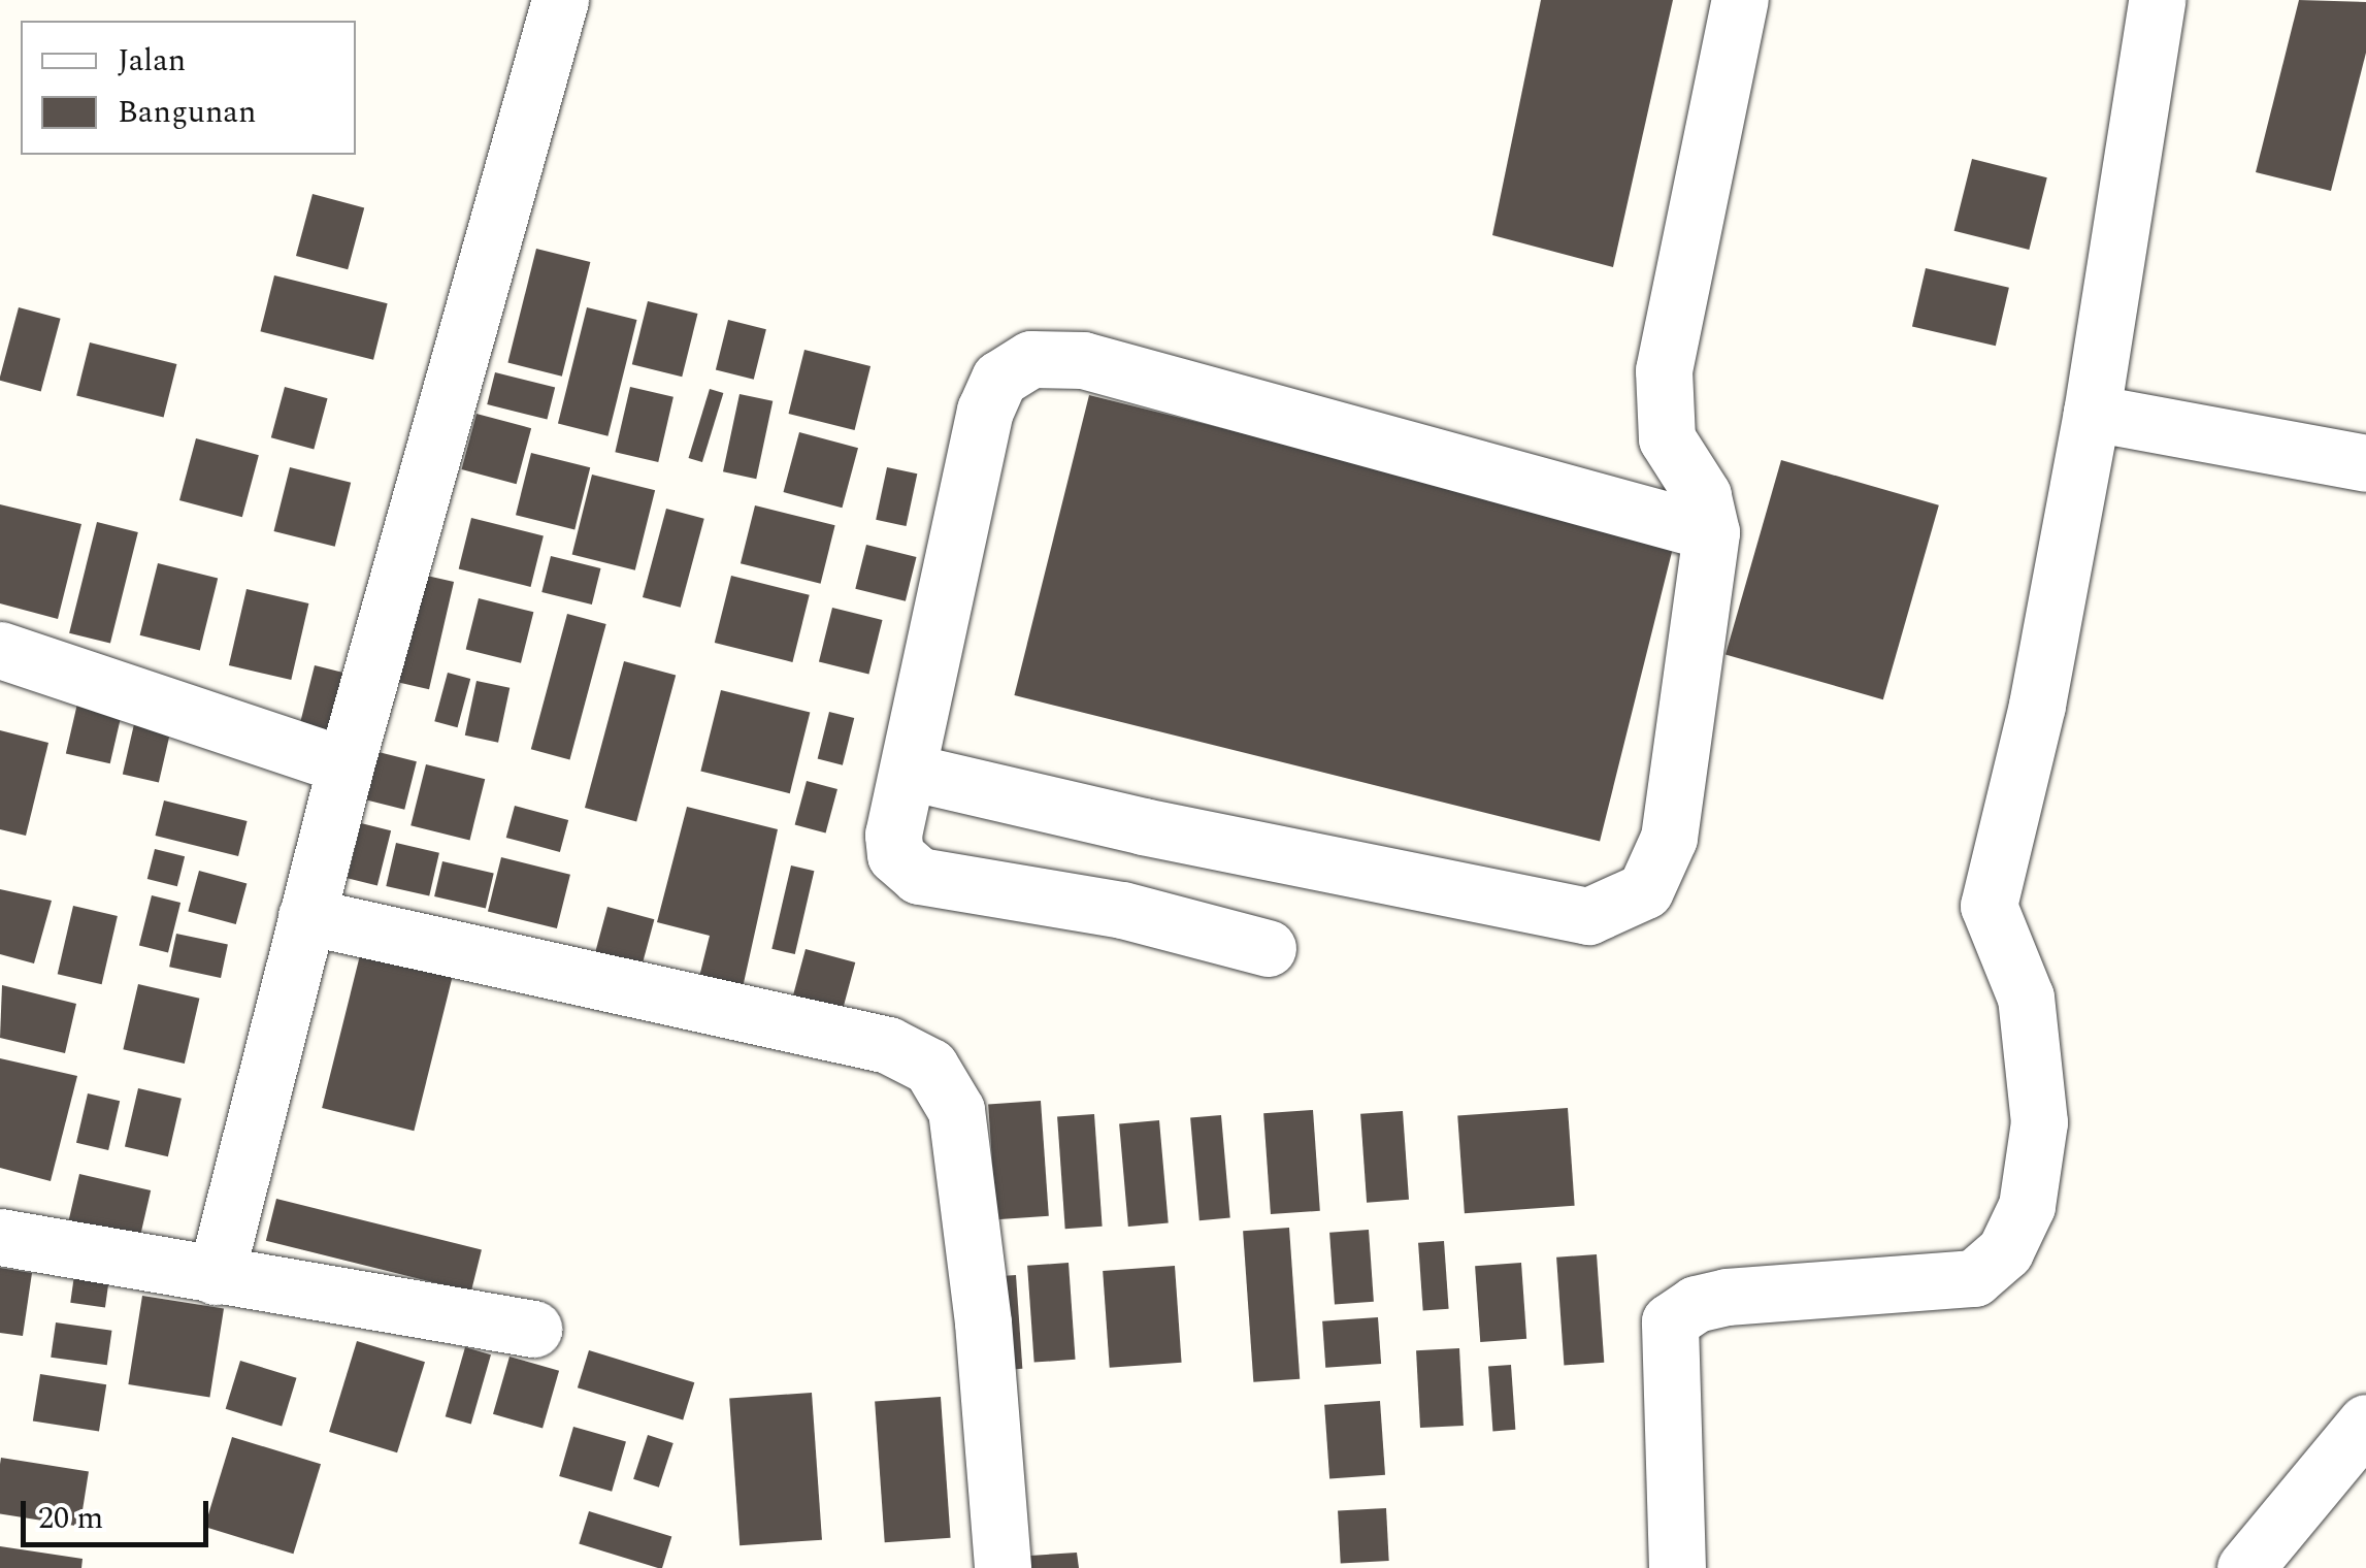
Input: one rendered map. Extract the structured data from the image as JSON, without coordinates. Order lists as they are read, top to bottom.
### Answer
{
  "legend": ["Jalan", "Bangunan"],
  "scale_bar": "20 m"
}
